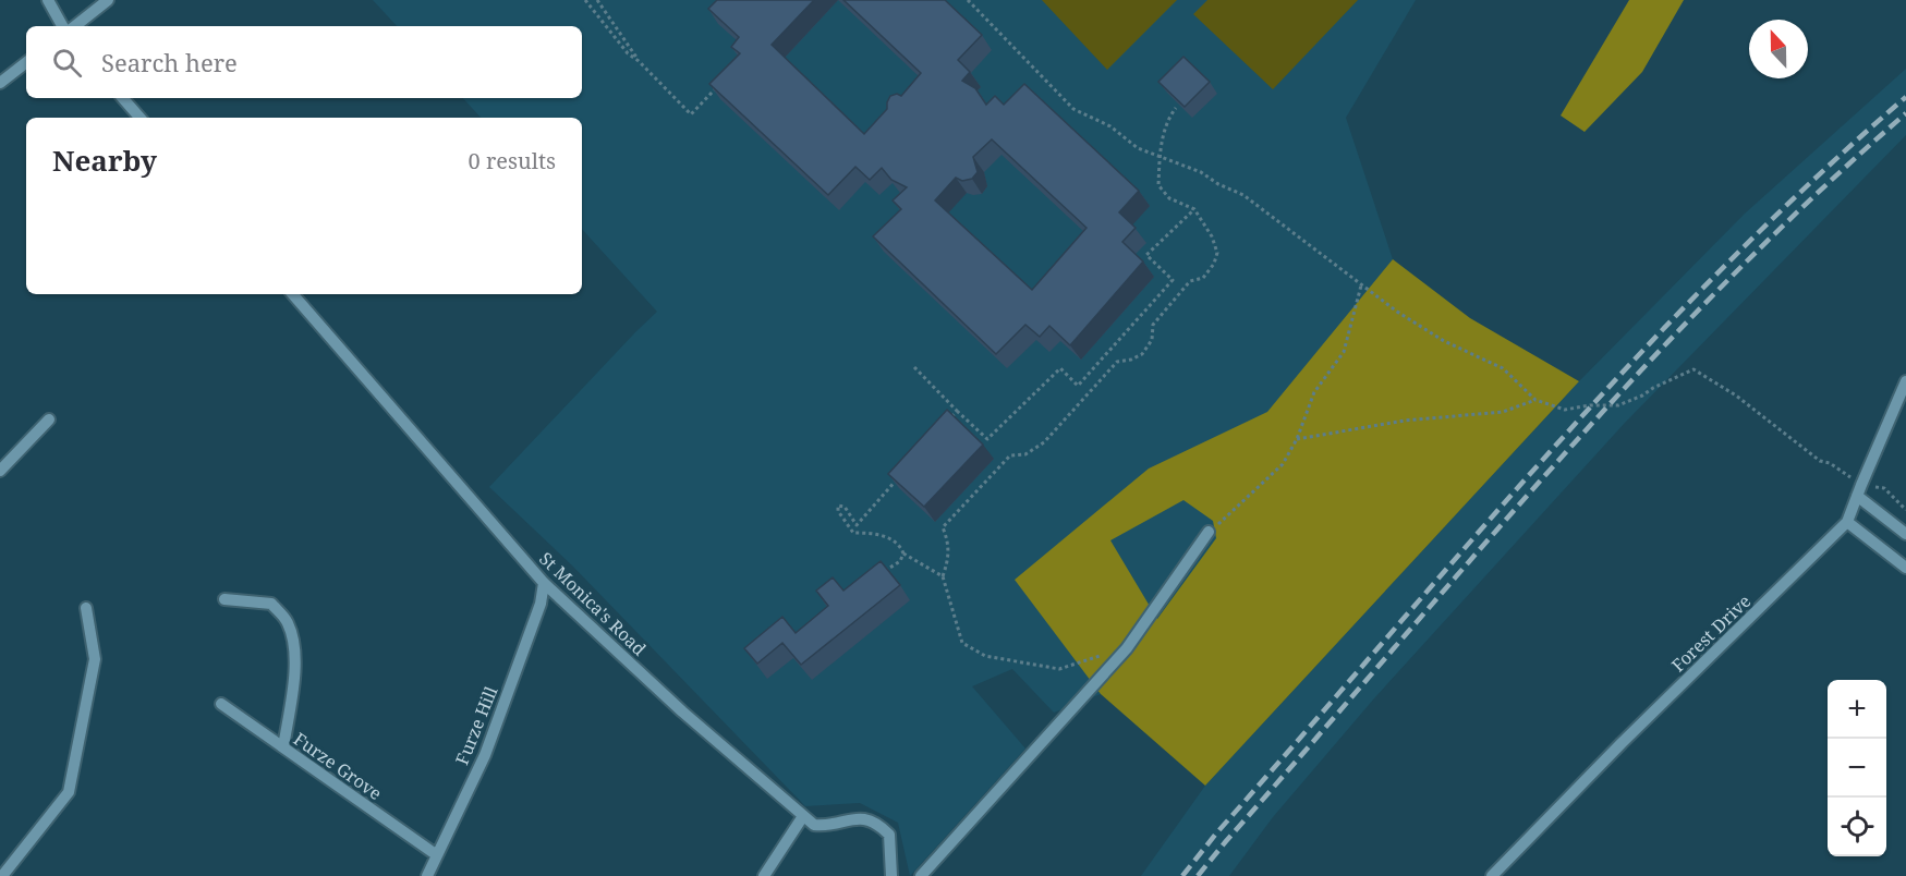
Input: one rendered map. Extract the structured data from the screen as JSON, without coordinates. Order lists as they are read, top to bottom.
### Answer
{
  "streets": {
    "street": [
      "St Monica's Road",
      "Forest Drive",
      "Furze Hill",
      "Furze Grove"
    ]
  },
  "crossings": [
    ["St Monica's Road", "Furze Hill"],
    ["Furze Hill", "Furze Grove"]
  ],
  "north": "top",
  "page": {
    "search": "Search here",
    "heading": ["Nearby", "0 results"],
    "map_buttons": ["+", "−"]
  }
}
